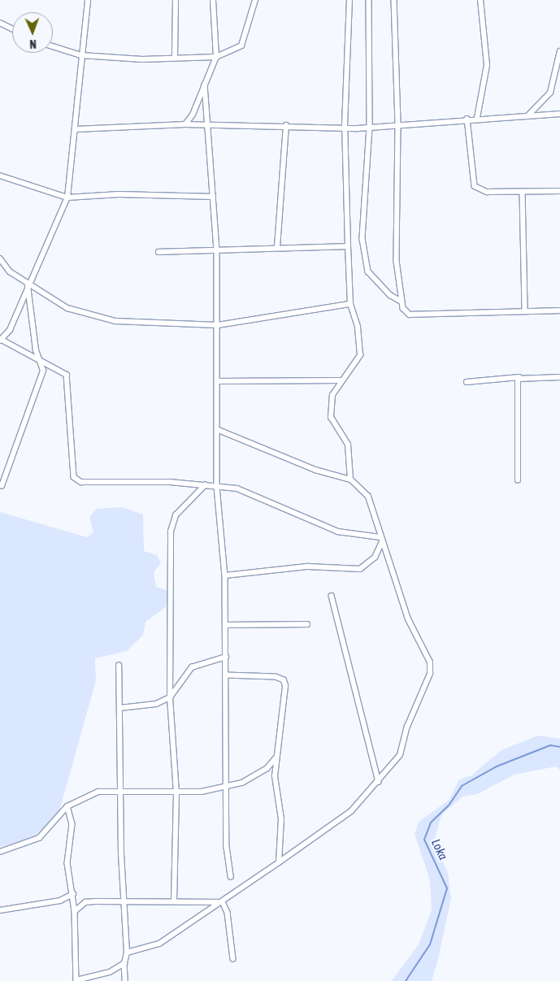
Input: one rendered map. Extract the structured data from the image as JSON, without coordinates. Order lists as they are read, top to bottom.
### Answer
{
  "water": ["Loka"],
  "north": "bottom"
}
